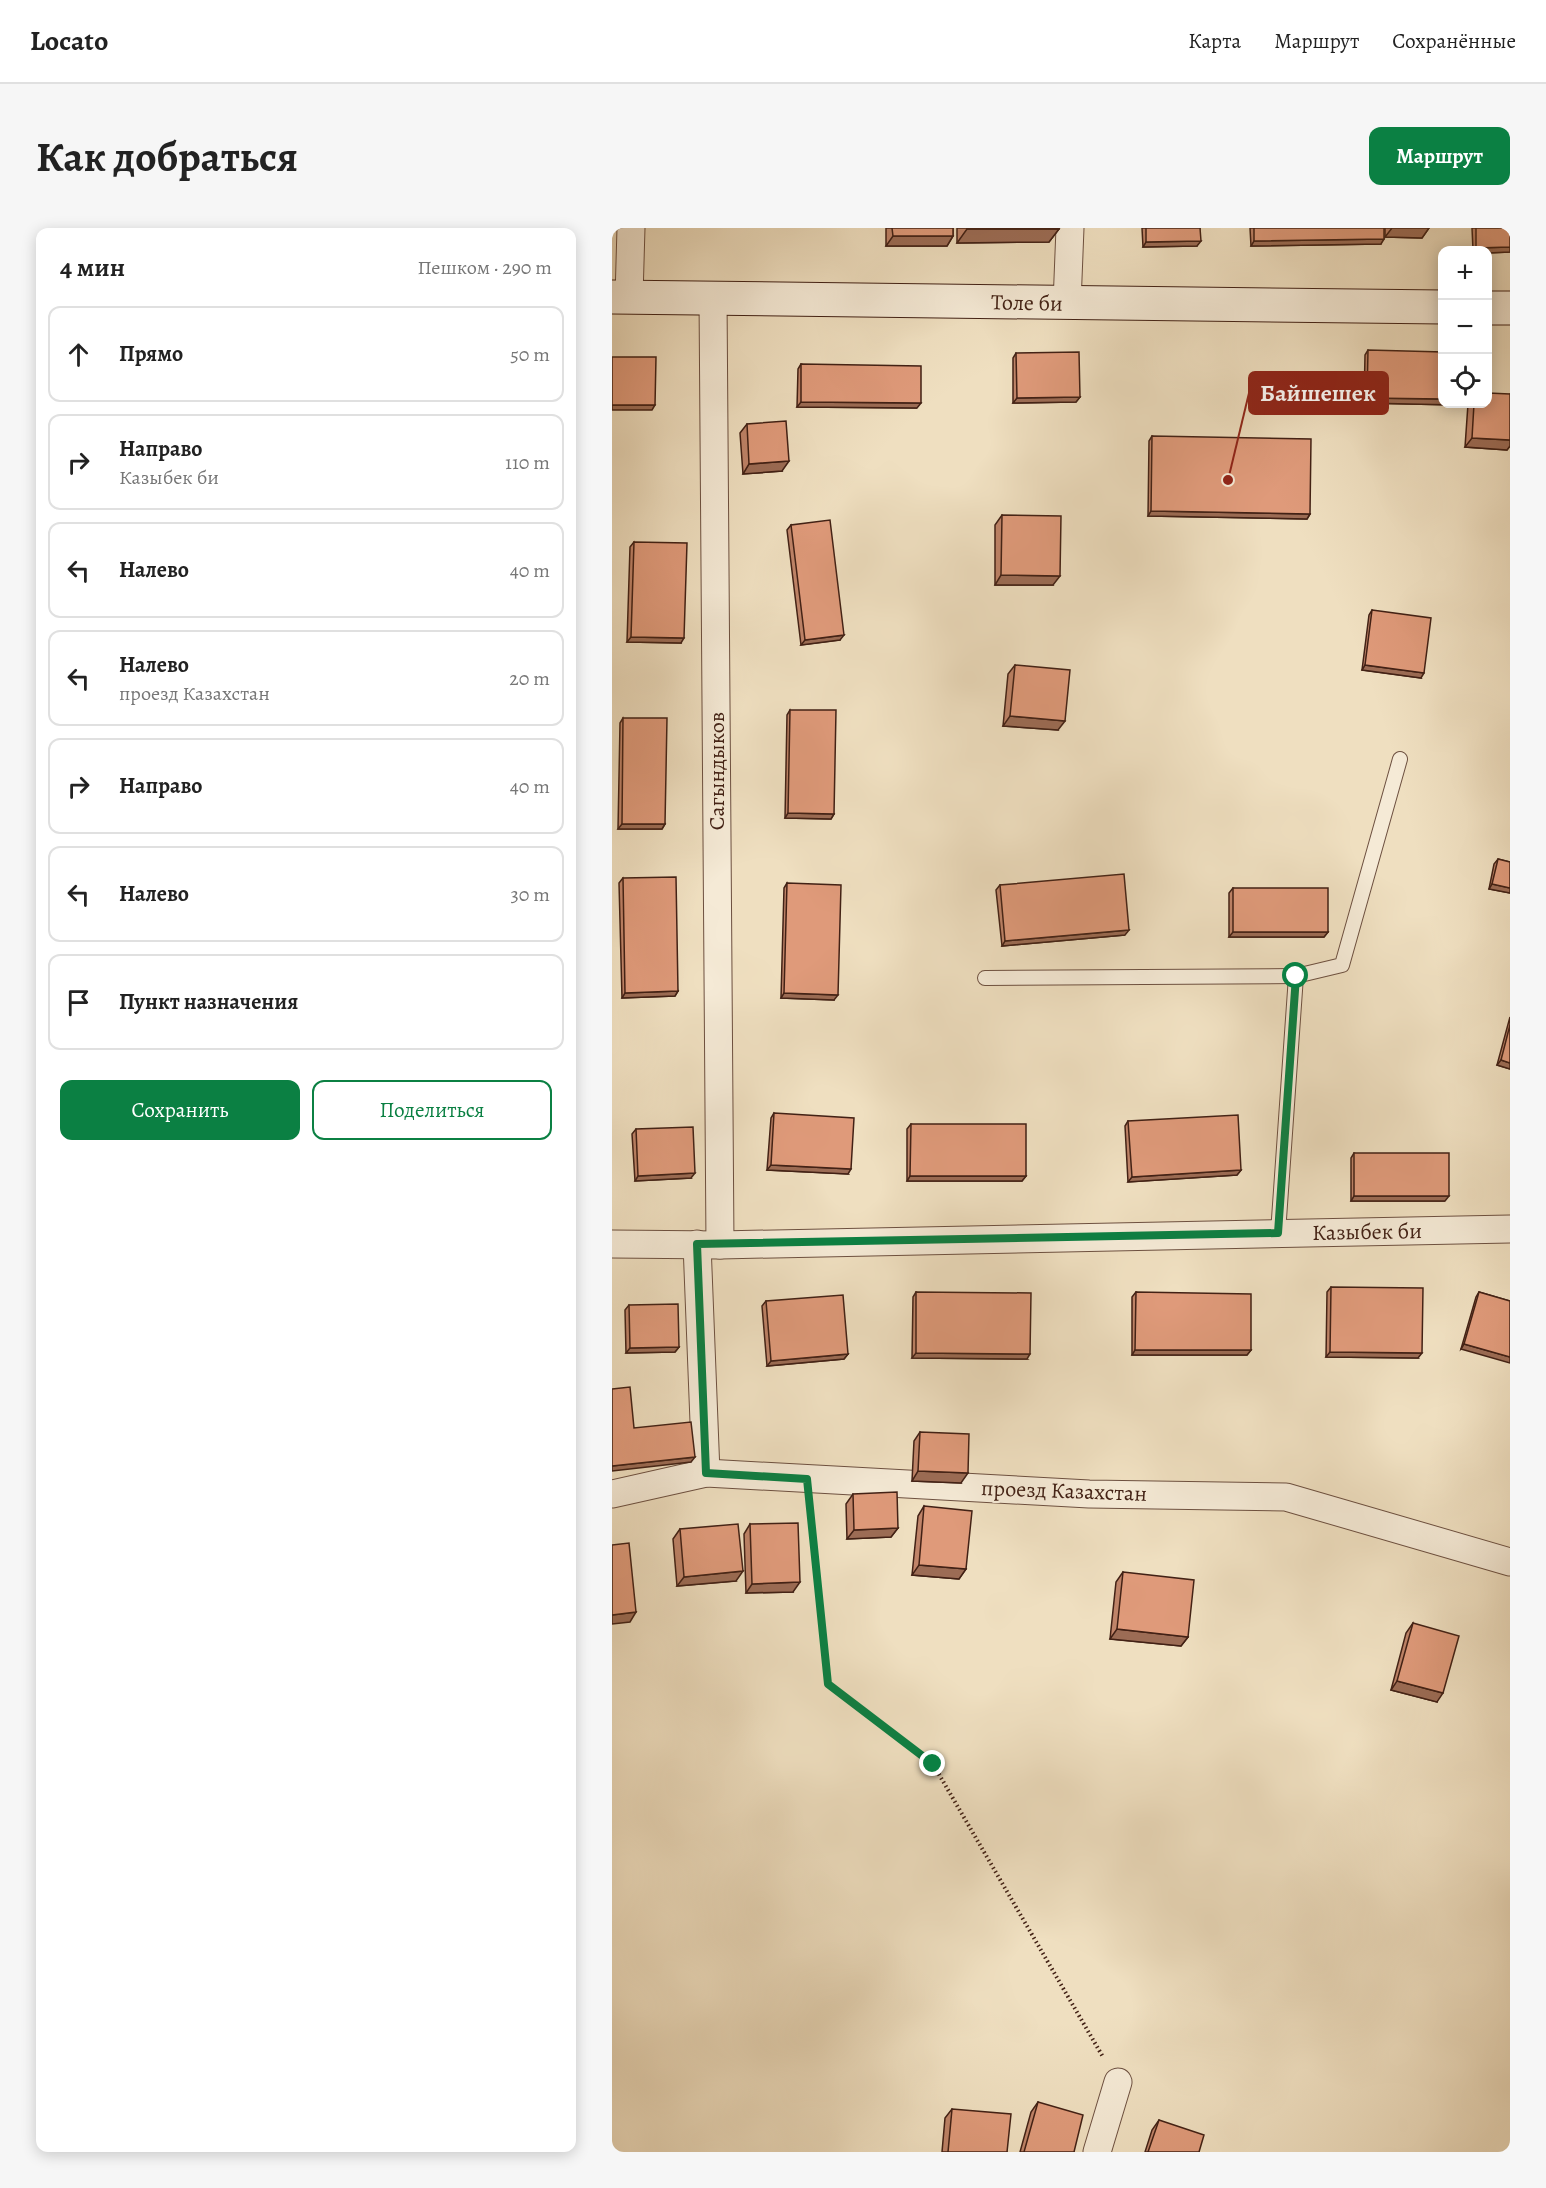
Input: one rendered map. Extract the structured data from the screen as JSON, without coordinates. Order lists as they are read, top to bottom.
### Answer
{
  "streets": {
    "main road": ["Толе би"],
    "street": ["Сагындыков", "Казыбек би", "проезд Казахстан"]
  },
  "crossings": [
    ["Толе би", "Сагындыков"],
    ["Сагындыков", "Казыбек би"],
    ["Сагындыков", "проезд Казахстан"]
  ],
  "places": ["Байшешек"],
  "page": {
    "header": "Locato",
    "nav": ["Карта", "Маршрут", "Сохранённые"],
    "buttons": [
      "Маршрут",
      ["Сохранить", "Поделиться"]
    ],
    "title": "Как добраться",
    "heading": ["4 мин", "Пешком · 290 m"],
    "map_buttons": ["+", "−"],
    "list": [
      ["Прямо", "50 m"],
      ["Направо", "Казыбек би", "110 m"],
      ["Налево", "40 m"],
      ["Налево", "проезд Казахстан", "20 m"],
      ["Направо", "40 m"],
      ["Налево", "30 m"],
      "Пункт назначения"
    ]
  }
}
